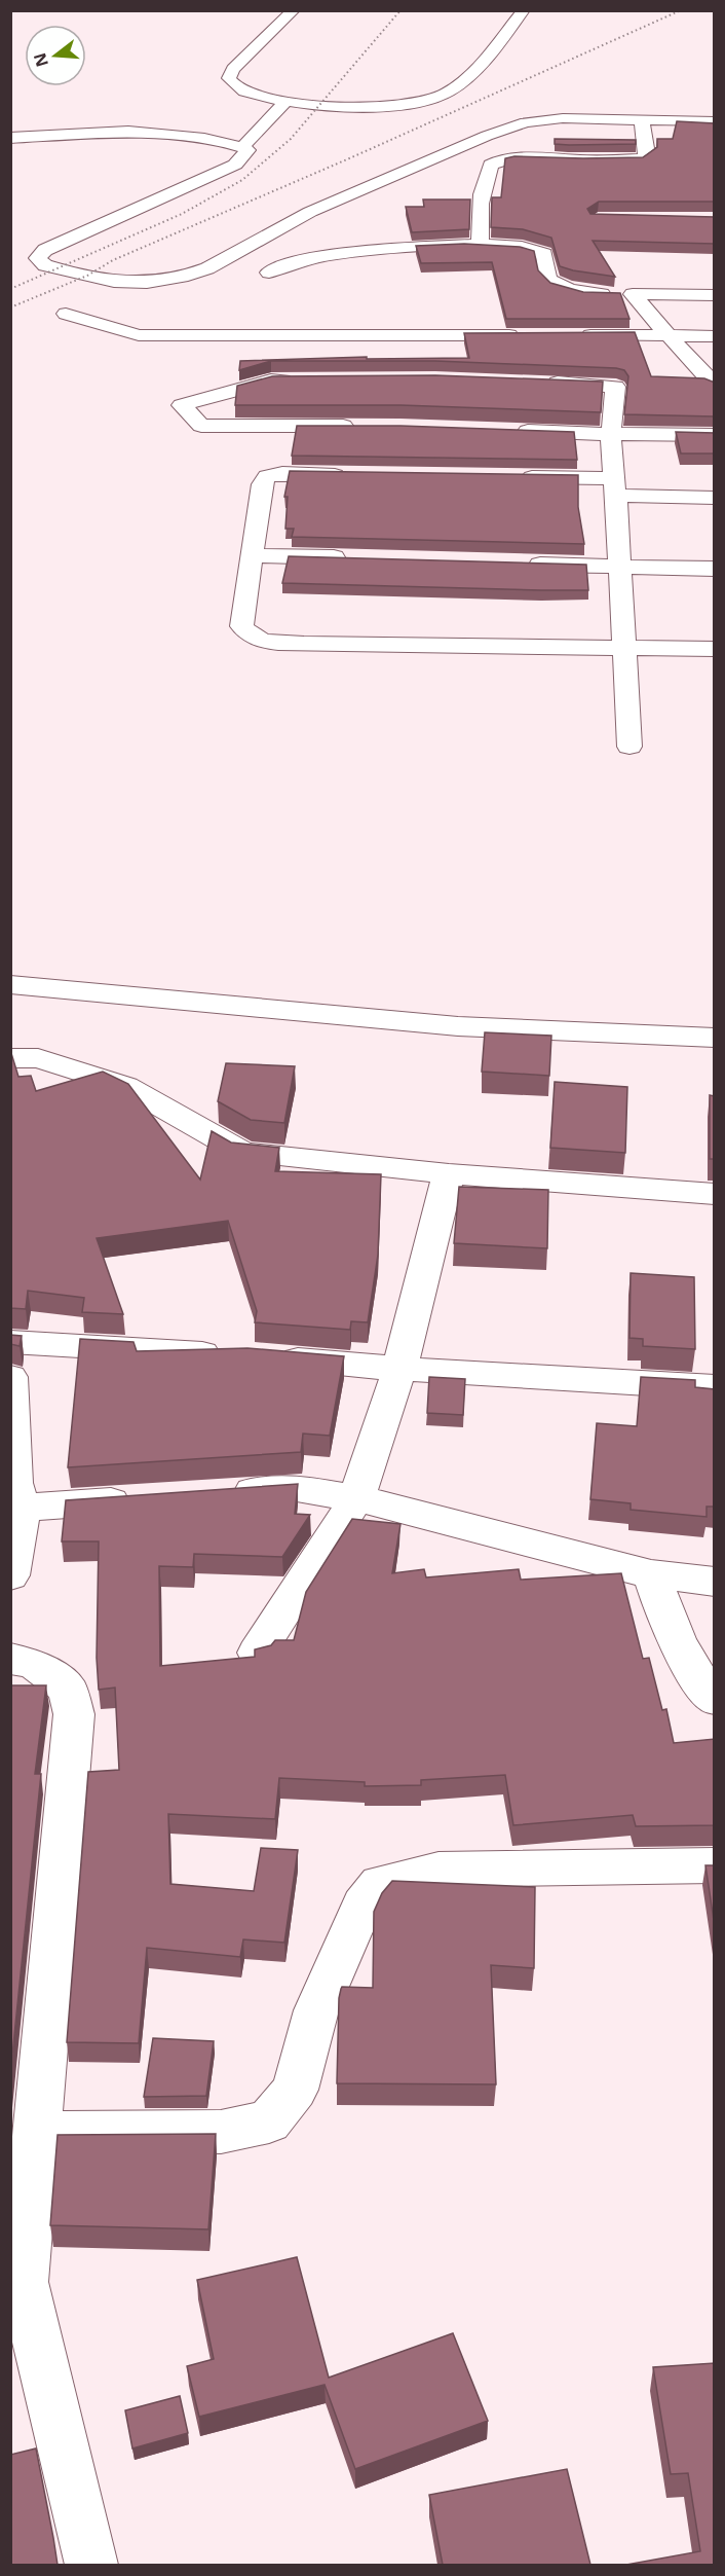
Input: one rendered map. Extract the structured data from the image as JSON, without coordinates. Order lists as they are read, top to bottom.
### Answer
{
  "north": "left"
}
